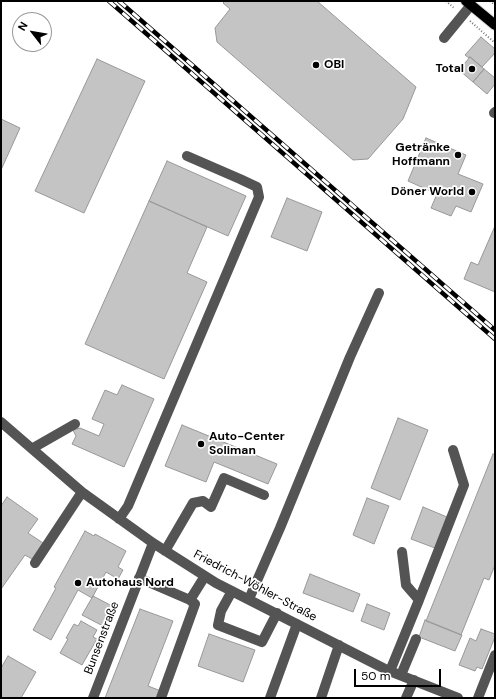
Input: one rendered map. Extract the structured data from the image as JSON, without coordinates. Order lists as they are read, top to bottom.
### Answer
{
  "streets": {
    "street": ["Friedrich-Wöhler-Straße", "Bunsenstraße"]
  },
  "crossings": [
    ["Friedrich-Wöhler-Straße", "Bunsenstraße"]
  ],
  "places": [
    "OBI",
    "Total",
    "Getränke Hoffmann",
    "Döner World",
    "Auto-Center Soliman",
    "Autohaus Nord"
  ],
  "scale_bar": "50 m",
  "north": "top left"
}
